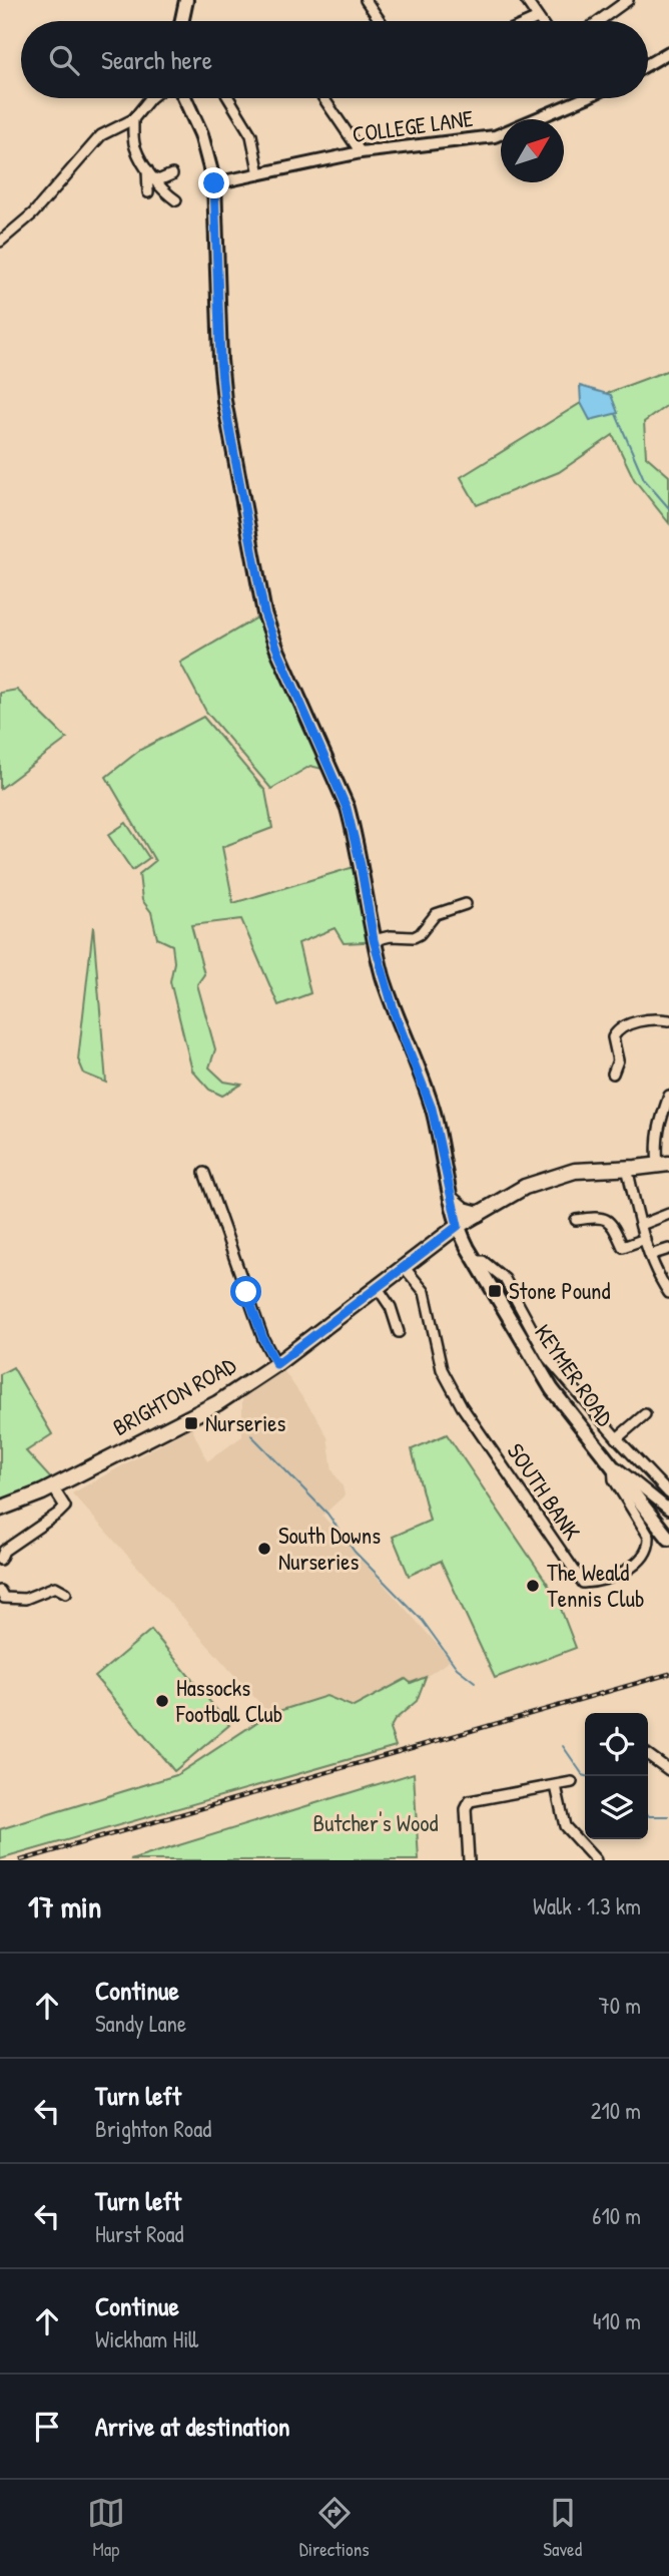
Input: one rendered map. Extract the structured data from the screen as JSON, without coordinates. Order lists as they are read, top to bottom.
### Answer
{
  "streets": {
    "main road": ["KEYMER ROAD", "BRIGHTON ROAD"],
    "street": ["COLLEGE LANE", "SOUTH BANK"]
  },
  "crossings": [
    ["COLLEGE LANE", "KEYMER ROAD"],
    ["KEYMER ROAD", "BRIGHTON ROAD"],
    ["KEYMER ROAD", "SOUTH BANK"],
    ["BRIGHTON ROAD", "SOUTH BANK"]
  ],
  "parks": ["Butcher's Wood"],
  "places": {
    "transit": ["Stone Pound", "Nurseries"],
    "other": ["South Downs Nurseries", "The Weald Tennis Club", "Hassocks Football Club"]
  },
  "north": "top right",
  "page": {
    "search": "Search here",
    "heading": ["17 min", "Walk · 1.3 km"],
    "list": [
      ["Continue", "Sandy Lane", "70 m"],
      ["Turn left", "Brighton Road", "210 m"],
      ["Turn left", "Hurst Road", "610 m"],
      ["Continue", "Wickham Hill", "410 m"],
      "Arrive at destination"
    ],
    "nav": ["Map", "Directions", "Saved"]
  }
}
